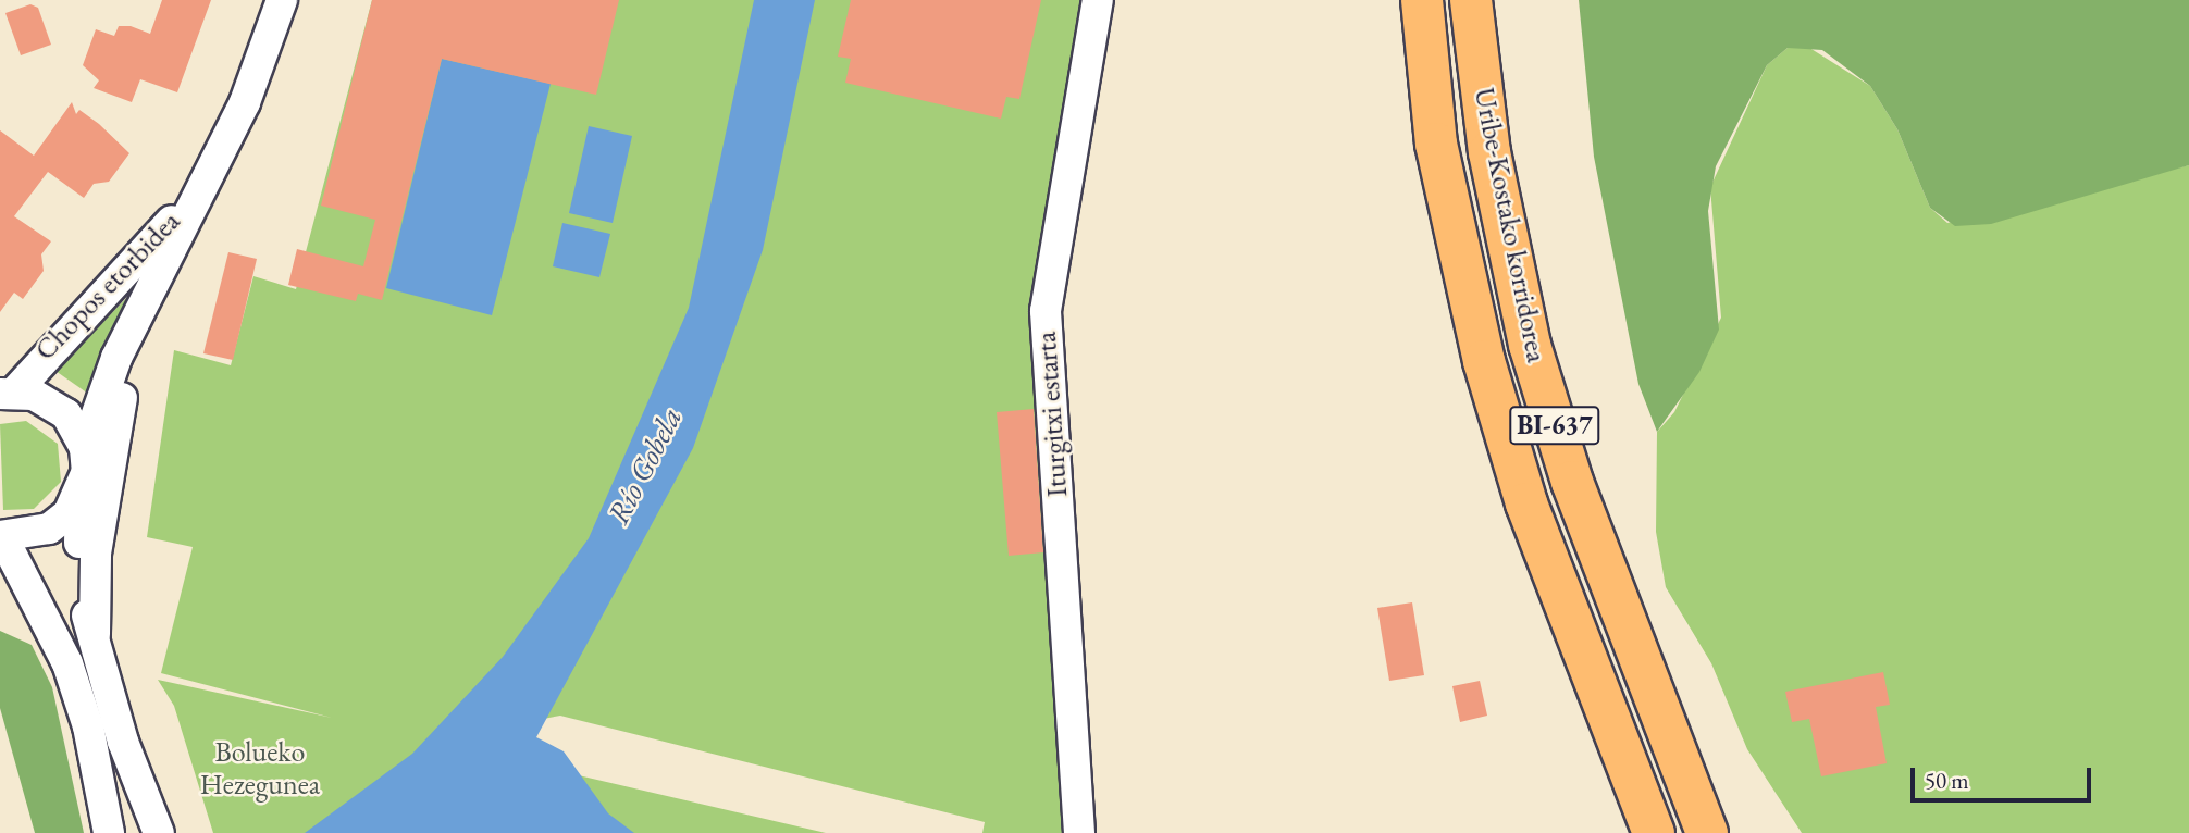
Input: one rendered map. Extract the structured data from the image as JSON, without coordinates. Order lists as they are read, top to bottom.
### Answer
{
  "streets": {
    "highway": ["Uribe-Kostako korridorea", "BI-637"],
    "street": ["Chopos etorbidea", "Iturgitxi estarta"]
  },
  "water": ["Río Gobela"],
  "parks": ["Bolueko Hezegunea"],
  "scale_bar": "50 m"
}
